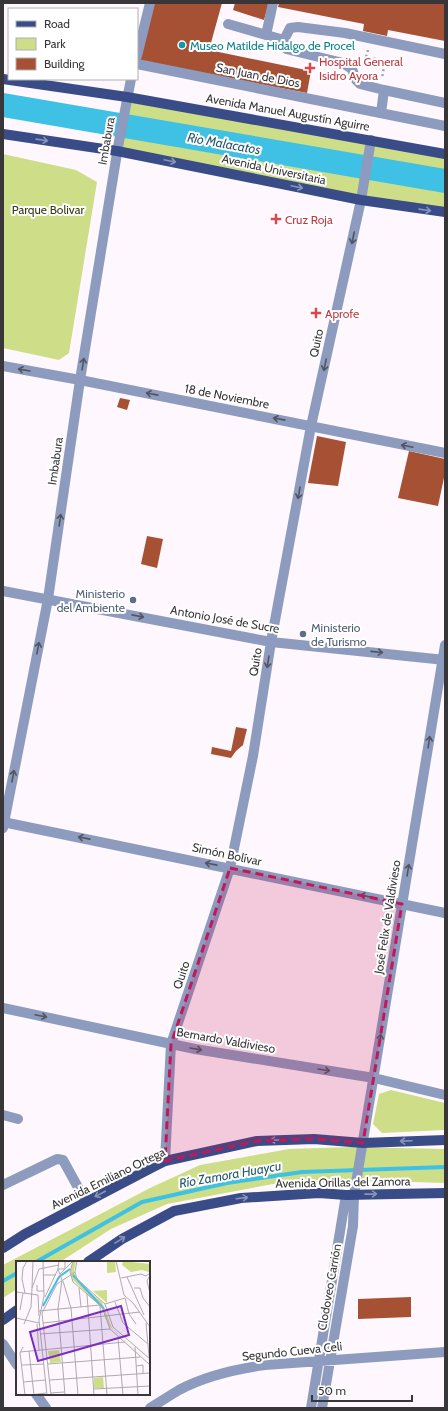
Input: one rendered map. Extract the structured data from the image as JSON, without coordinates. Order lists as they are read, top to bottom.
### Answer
{
  "streets": {
    "main road": [
      "Avenida Manuel Augustín Aguirre",
      "Avenida Universitaria",
      "Avenida Emiliano Ortega",
      "Avenida Orillas del Zamora"
    ],
    "street": [
      "San Juan de Dios",
      "Imbabura",
      "Quito",
      "18 de Noviembre",
      "Antonio José de Sucre",
      "Simón Bolívar",
      "José Felix de Valdivieso",
      "Bernardo Valdivieso",
      "Clodoveo Carrión",
      "Segundo Cueva Celi"
    ]
  },
  "crossings": [
    ["Avenida Manuel Augustín Aguirre", "Imbabura"],
    ["Avenida Manuel Augustín Aguirre", "Quito"],
    ["Imbabura", "Avenida Universitaria"],
    ["Imbabura", "18 de Noviembre"],
    ["Imbabura", "Antonio José de Sucre"],
    ["Imbabura", "Simón Bolívar"],
    ["Avenida Universitaria", "Quito"],
    ["Quito", "18 de Noviembre"],
    ["Quito", "Antonio José de Sucre"],
    ["Quito", "Simón Bolívar"],
    ["Quito", "Bernardo Valdivieso"],
    ["Quito", "Avenida Emiliano Ortega"],
    ["Antonio José de Sucre", "José Felix de Valdivieso"],
    ["Simón Bolívar", "José Felix de Valdivieso"],
    ["José Felix de Valdivieso", "Bernardo Valdivieso"],
    ["José Felix de Valdivieso", "Avenida Emiliano Ortega"],
    ["José Felix de Valdivieso", "Avenida Orillas del Zamora"],
    ["José Felix de Valdivieso", "Clodoveo Carrión"],
    ["Avenida Orillas del Zamora", "Clodoveo Carrión"],
    ["Clodoveo Carrión", "Segundo Cueva Celi"]
  ],
  "one_way": [
    "Imbabura",
    "Avenida Universitaria",
    "Quito",
    "18 de Noviembre",
    "Antonio José de Sucre",
    "Simón Bolívar",
    "José Felix de Valdivieso",
    "Bernardo Valdivieso",
    "Avenida Emiliano Ortega",
    "Avenida Orillas del Zamora"
  ],
  "water": ["Rio Malacatos", "Río Zamora Huaycu"],
  "parks": ["Parque Bolivar"],
  "places": {
    "other": ["Museo Matilde Hidalgo de Procel", "Ministerio del Ambiente", "Ministerio de Turismo"],
    "health": ["Hospital General Isidro Ayora", "Cruz Roja", "Aprofe"]
  },
  "legend": ["Road", "Park", "Building"],
  "scale_bar": "50 m"
}
